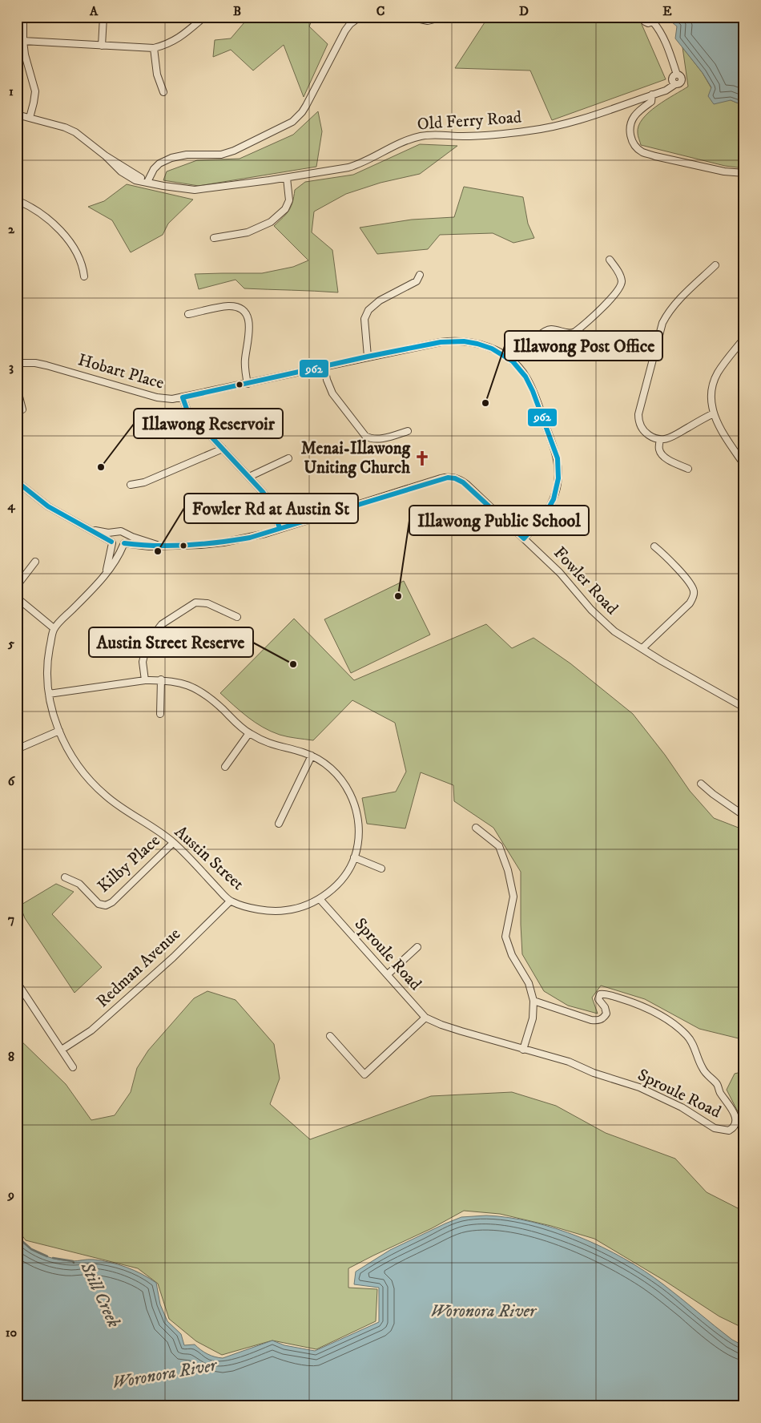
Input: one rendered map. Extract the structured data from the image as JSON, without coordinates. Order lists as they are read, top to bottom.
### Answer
{
  "streets": {
    "street": [
      "Old Ferry Road",
      "Hobart Place",
      "Fowler Road",
      "Austin Street",
      "Kilby Place",
      "Sproule Road",
      "Redman Avenue"
    ]
  },
  "crossings": [
    ["Hobart Place", "Fowler Road"],
    ["Austin Street", "Kilby Place"],
    ["Austin Street", "Sproule Road"],
    ["Austin Street", "Redman Avenue"]
  ],
  "water": ["Still Creek", "Woronora River"],
  "places": {
    "other": [
      "Illawong Post Office",
      "Illawong Reservoir",
      "Fowler Rd at Austin St",
      "Illawong Public School",
      "Austin Street Reserve"
    ],
    "church": ["Menai-Illawong Uniting Church"]
  },
  "lines": ["transit line 962"],
  "grid": {
    "columns": [
      "A",
      "B",
      "C",
      "D",
      "E"
    ],
    "rows": [
      "1",
      "2",
      "3",
      "4",
      "5",
      "6",
      "7",
      "8",
      "9",
      "10"
    ]
  }
}
